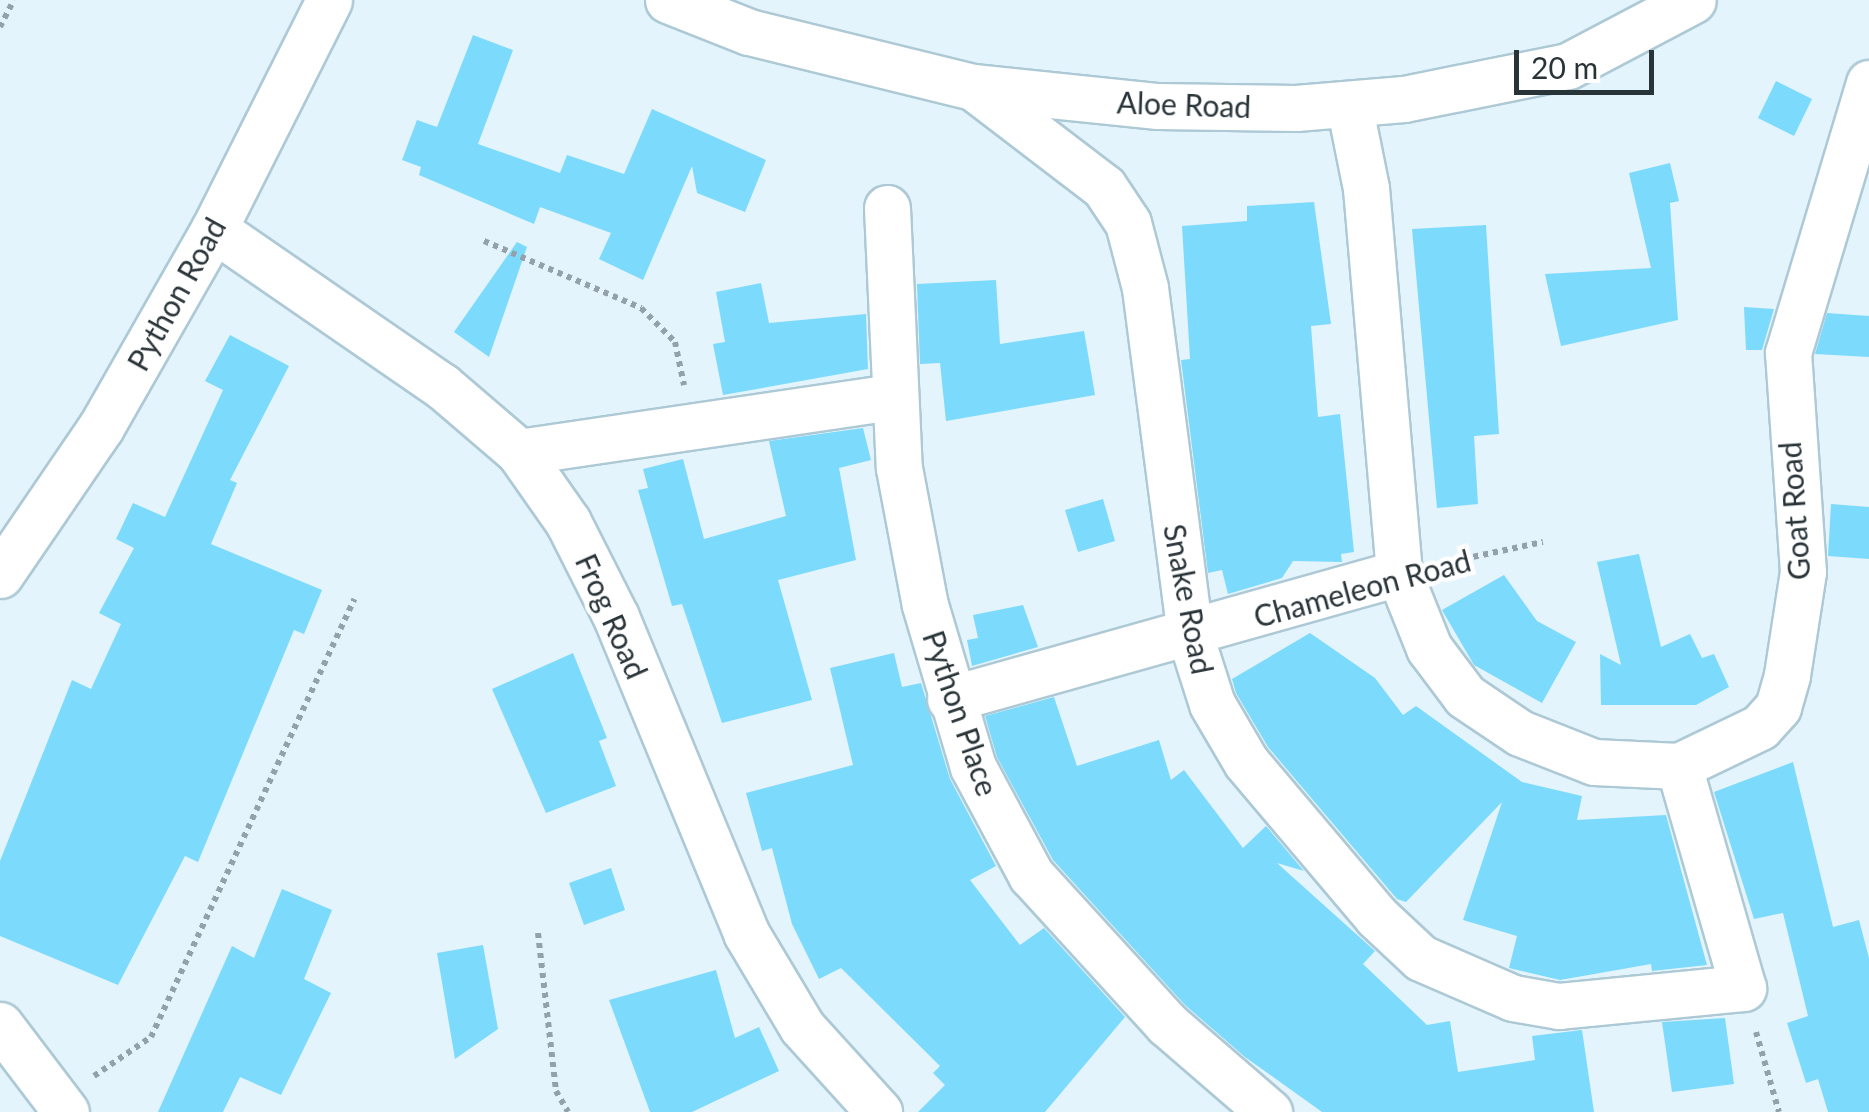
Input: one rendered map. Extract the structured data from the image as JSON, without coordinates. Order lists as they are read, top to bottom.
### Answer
{
  "streets": {
    "street": [
      "Aloe Road",
      "Python Road",
      "Goat Road",
      "Chameleon Road",
      "Snake Road",
      "Frog Road",
      "Python Place"
    ]
  },
  "crossings": [
    ["Aloe Road", "Goat Road"],
    ["Aloe Road", "Snake Road"],
    ["Python Road", "Frog Road"],
    ["Goat Road", "Chameleon Road"],
    ["Chameleon Road", "Snake Road"],
    ["Chameleon Road", "Python Place"]
  ],
  "scale_bar": "20 m"
}
